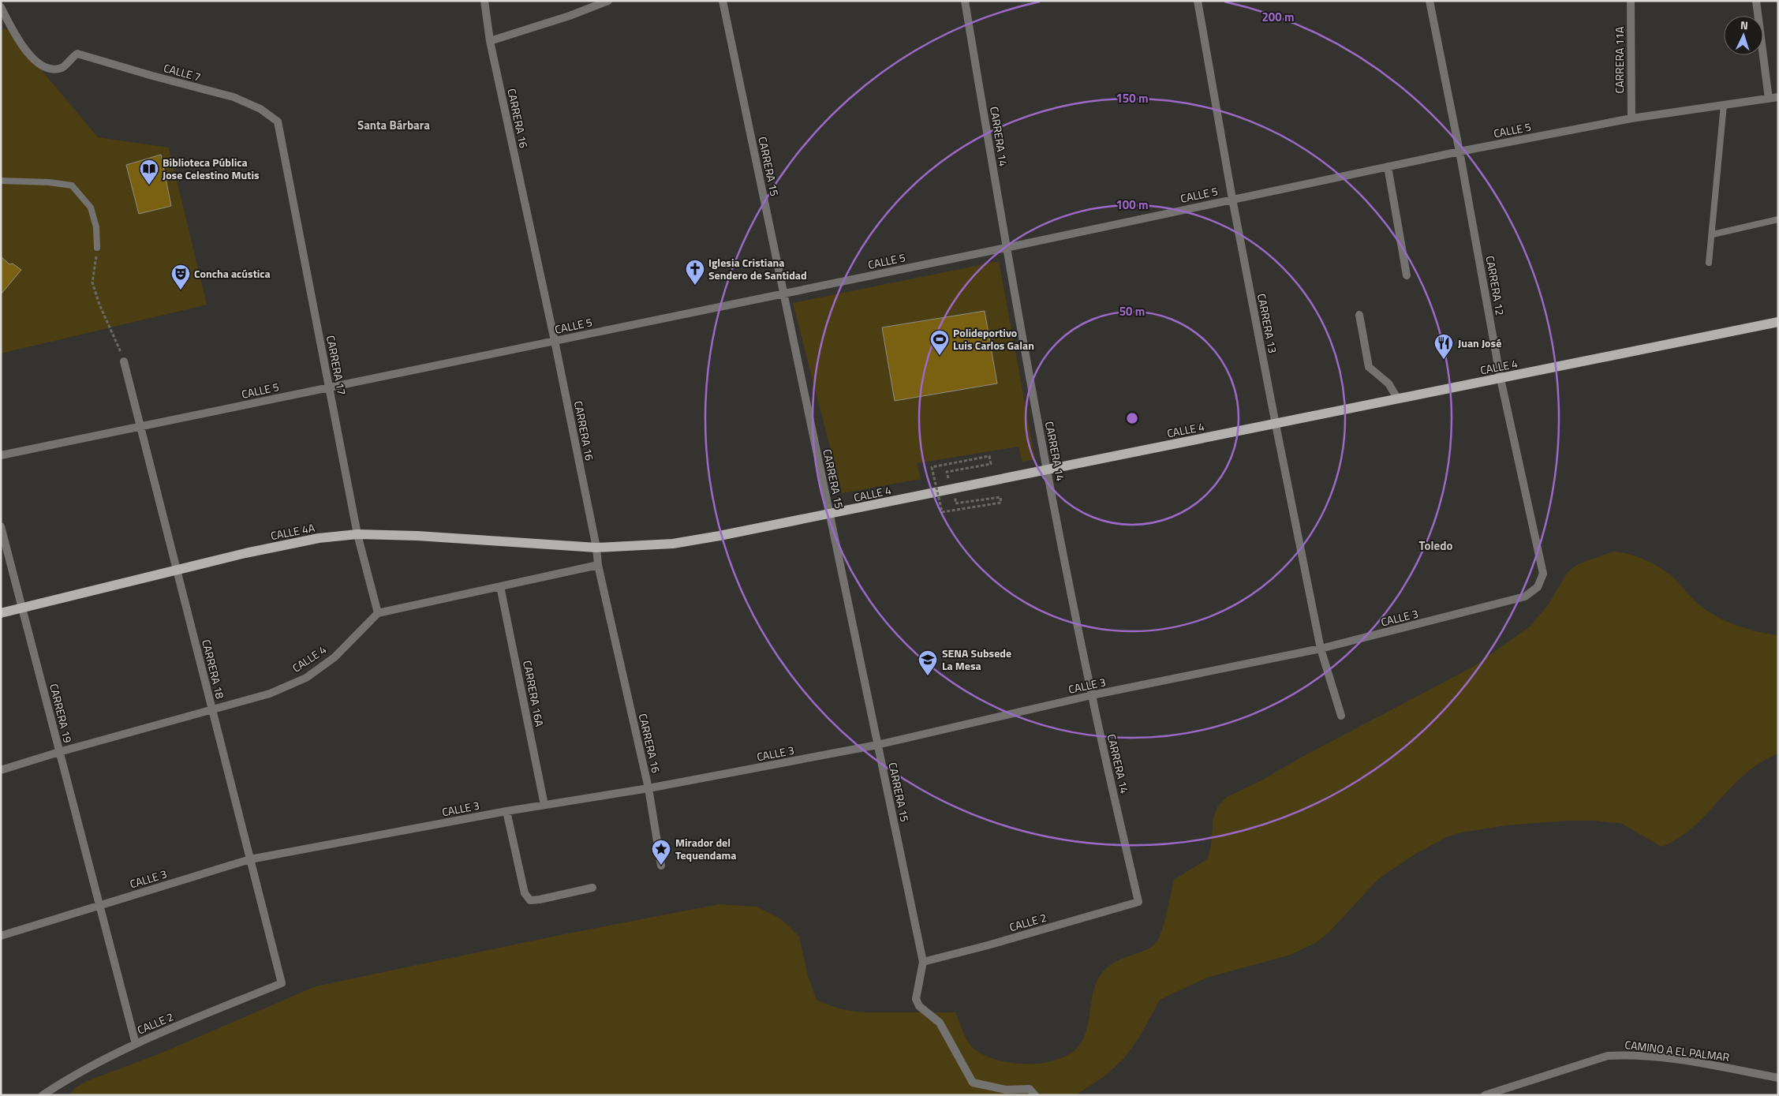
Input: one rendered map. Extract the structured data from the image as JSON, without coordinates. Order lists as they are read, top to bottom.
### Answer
{
  "streets": {
    "main road": ["CALLE 4", "CALLE 4A"],
    "street": [
      "CARRERA 11A",
      "CALLE 7",
      "CARRERA 16",
      "CALLE 5",
      "CARRERA 14",
      "CARRERA 15",
      "CARRERA 12",
      "CARRERA 13",
      "CARRERA 17",
      "CALLE 3",
      "CARRERA 18",
      "CARRERA 16A",
      "CARRERA 19",
      "CALLE 2",
      "CAMINO A EL PALMAR"
    ]
  },
  "crossings": [
    ["CARRERA 11A", "CALLE 5"],
    ["CALLE 7", "CARRERA 17"],
    ["CARRERA 16", "CALLE 5"],
    ["CARRERA 16", "CALLE 4"],
    ["CARRERA 16", "CALLE 4A"],
    ["CARRERA 16", "CALLE 3"],
    ["CALLE 5", "CARRERA 14"],
    ["CALLE 5", "CARRERA 15"],
    ["CALLE 5", "CARRERA 12"],
    ["CALLE 5", "CARRERA 13"],
    ["CALLE 5", "CARRERA 17"],
    ["CALLE 5", "CARRERA 18"],
    ["CARRERA 14", "CALLE 4"],
    ["CARRERA 14", "CALLE 3"],
    ["CARRERA 14", "CALLE 2"],
    ["CARRERA 15", "CALLE 4"],
    ["CARRERA 15", "CALLE 3"],
    ["CARRERA 15", "CALLE 2"],
    ["CARRERA 12", "CALLE 4"],
    ["CARRERA 12", "CALLE 3"],
    ["CARRERA 13", "CALLE 4"],
    ["CARRERA 13", "CALLE 3"],
    ["CARRERA 17", "CALLE 4"],
    ["CARRERA 17", "CALLE 4A"],
    ["CALLE 4", "CALLE 4A"],
    ["CALLE 4", "CARRERA 18"],
    ["CALLE 4", "CARRERA 19"],
    ["CALLE 4A", "CARRERA 18"],
    ["CALLE 4A", "CARRERA 19"],
    ["CALLE 3", "CARRERA 18"],
    ["CALLE 3", "CARRERA 16A"],
    ["CALLE 3", "CARRERA 19"],
    ["CARRERA 18", "CALLE 2"],
    ["CARRERA 19", "CALLE 2"]
  ],
  "districts": ["Santa Bárbara", "Toledo"],
  "places": {
    "library": ["Biblioteca Pública Jose Celestino Mutis"],
    "church": ["Iglesia Cristiana Sendero de Santidad"],
    "theatre": ["Concha acústica"],
    "sports": ["Polideportivo Luis Carlos Galan"],
    "restaurant": ["Juan José"],
    "school or university": ["SENA Subsede La Mesa"],
    "place": ["Mirador del Tequendama"]
  },
  "north": "top",
  "rings": [
    "200 m",
    "150 m",
    "100 m",
    "50 m"
  ]
}
